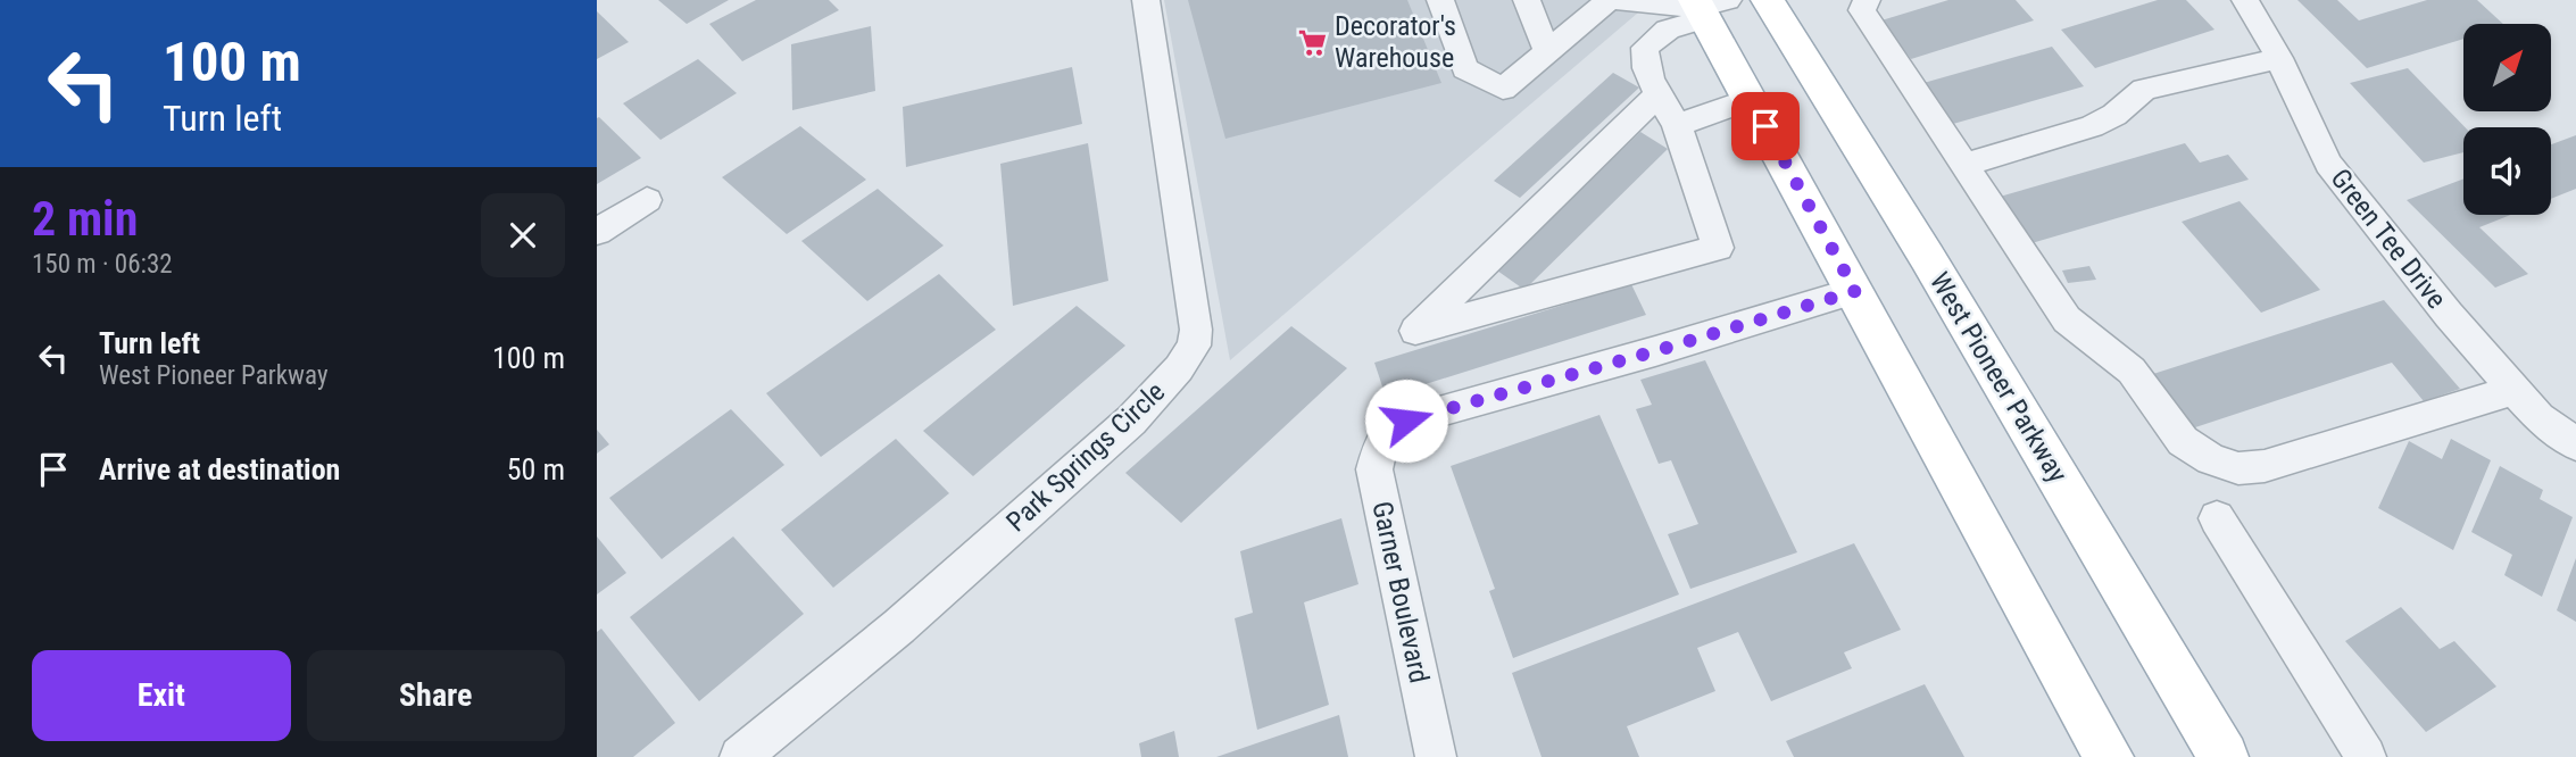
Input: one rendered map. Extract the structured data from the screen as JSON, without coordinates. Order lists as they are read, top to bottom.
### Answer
{
  "streets": {
    "main road": ["West Pioneer Parkway"],
    "street": ["Green Tee Drive", "Park Springs Circle", "Garner Boulevard"]
  },
  "places": {
    "supermarket": ["Decorator's Warehouse"]
  },
  "north": "top right",
  "page": {
    "turn": ["100 m", "Turn left"],
    "heading": ["2 min", "150 m · 06:32"],
    "list": [
      {
        "name": "Turn left",
        "note": "West Pioneer Parkway",
        "value": "100 m"
      },
      {
        "name": "Arrive at destination",
        "value": "50 m"
      }
    ],
    "buttons": ["Exit", "Share"]
  }
}
